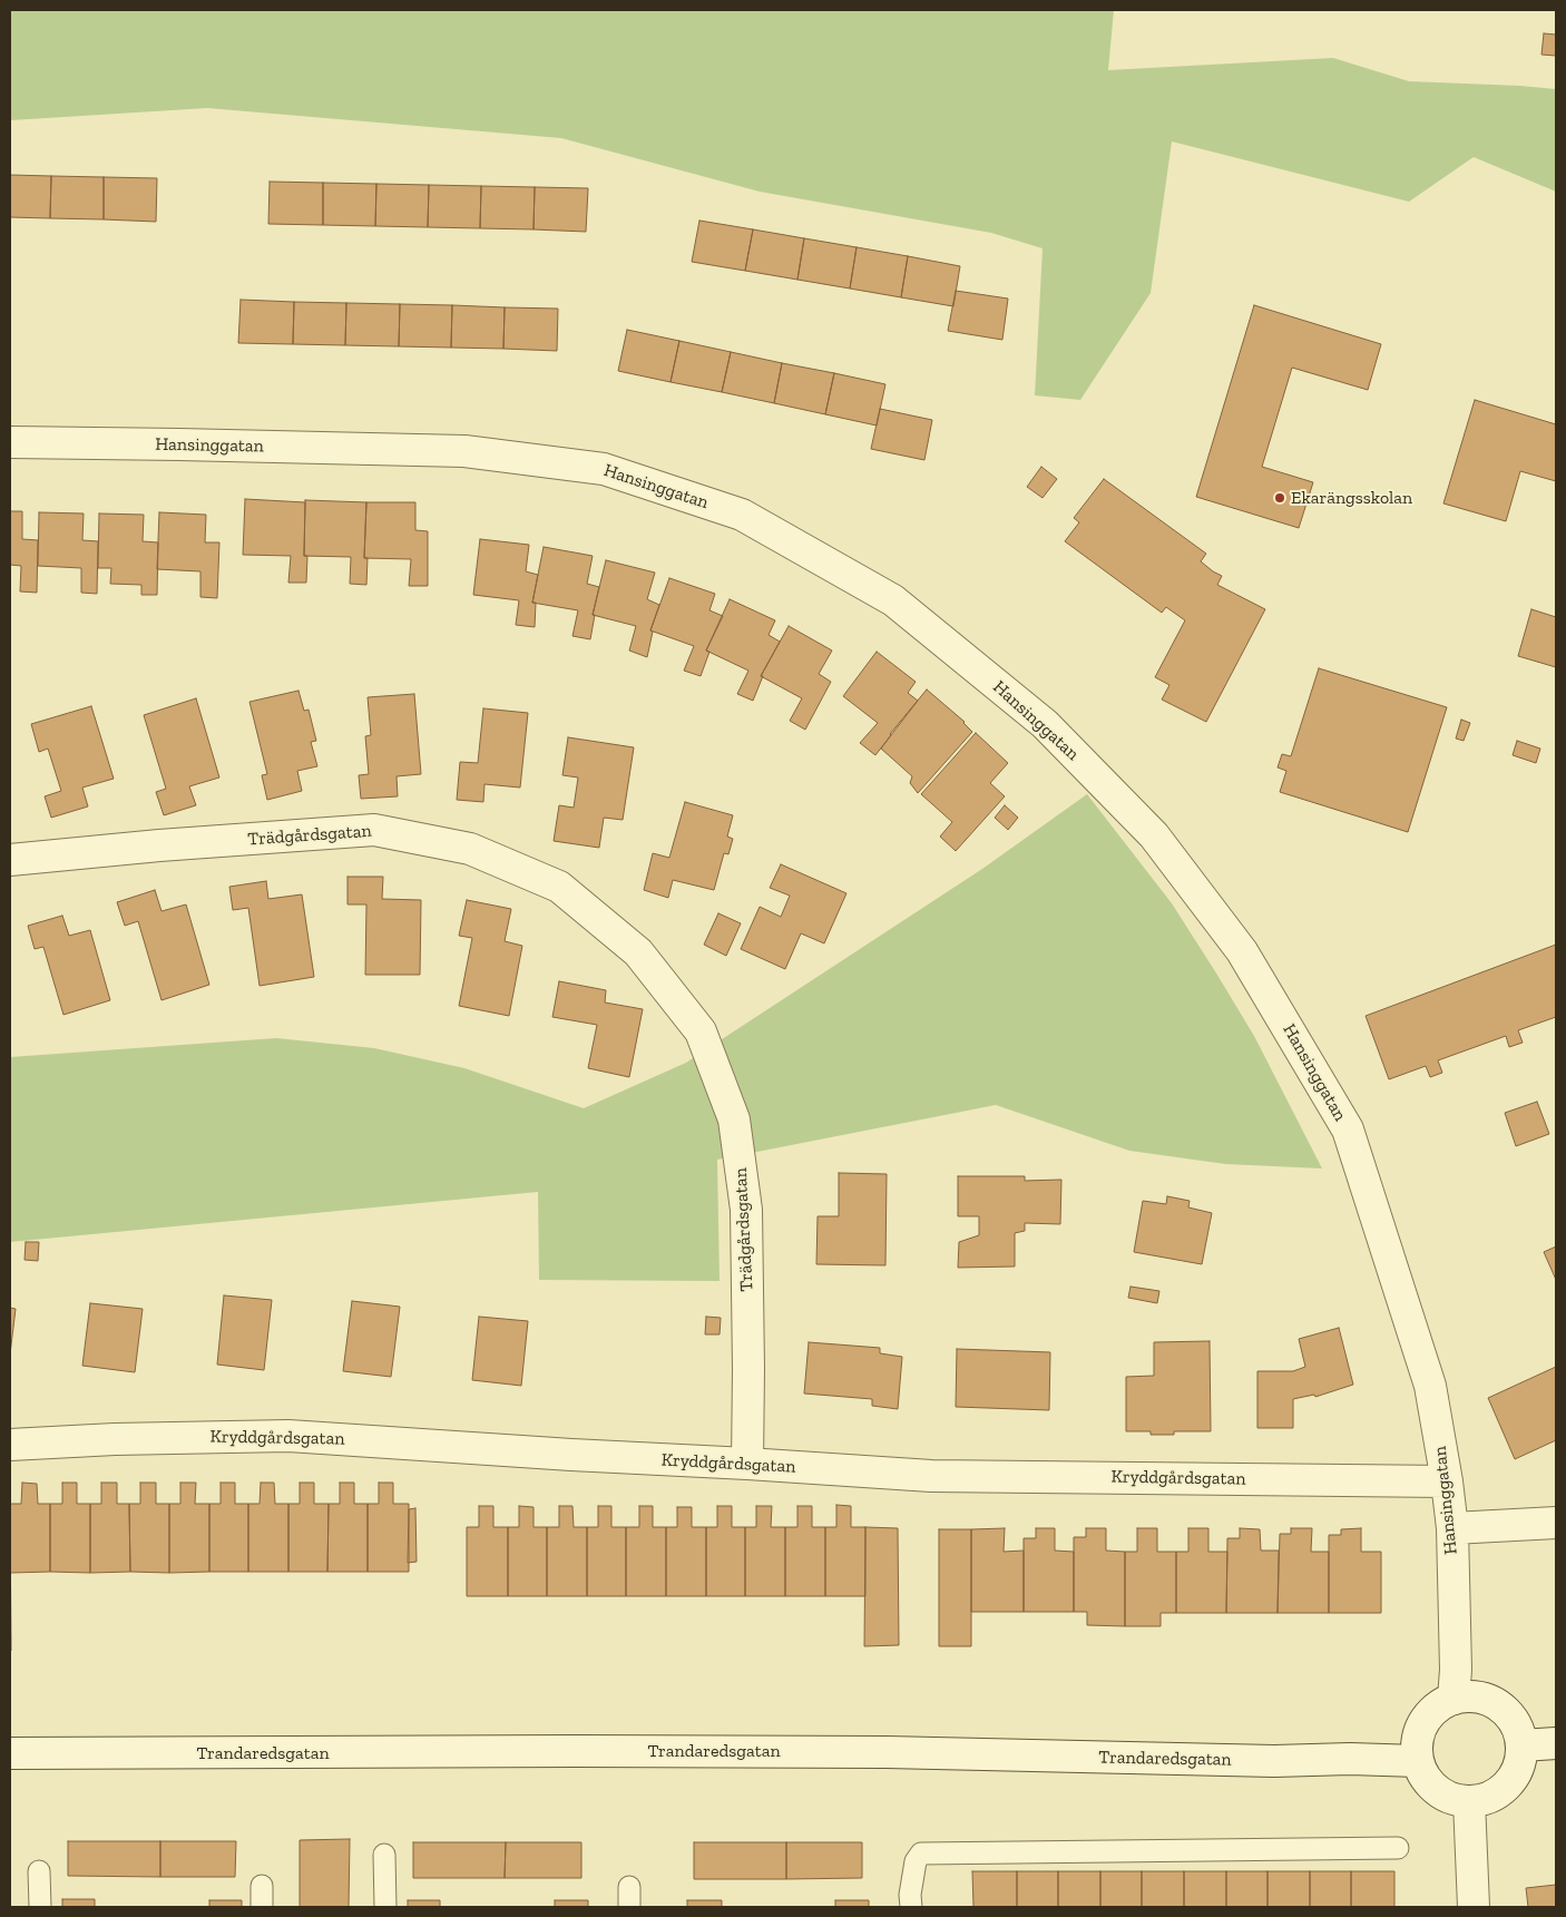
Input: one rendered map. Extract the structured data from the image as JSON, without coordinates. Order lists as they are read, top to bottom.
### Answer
{
  "streets": {
    "street": [
      "Hansinggatan",
      "Trädgårdsgatan",
      "Kryddgårdsgatan",
      "Trandaredsgatan"
    ]
  },
  "crossings": [
    ["Hansinggatan", "Kryddgårdsgatan"],
    ["Hansinggatan", "Trandaredsgatan"],
    ["Trädgårdsgatan", "Kryddgårdsgatan"]
  ],
  "places": ["Ekarängsskolan"]
}
